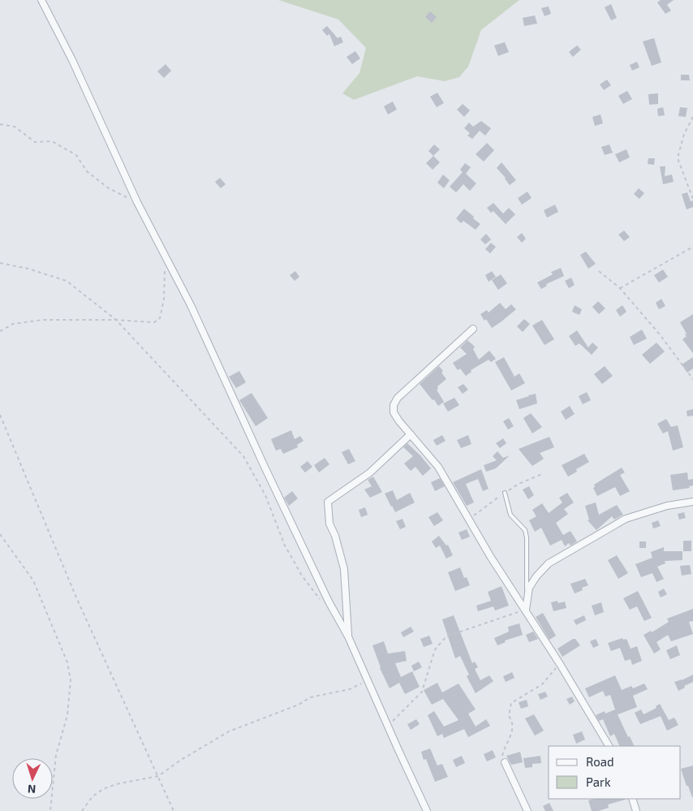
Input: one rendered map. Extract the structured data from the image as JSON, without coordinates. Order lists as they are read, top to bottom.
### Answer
{
  "legend": ["Road", "Park"],
  "north": "bottom"
}
